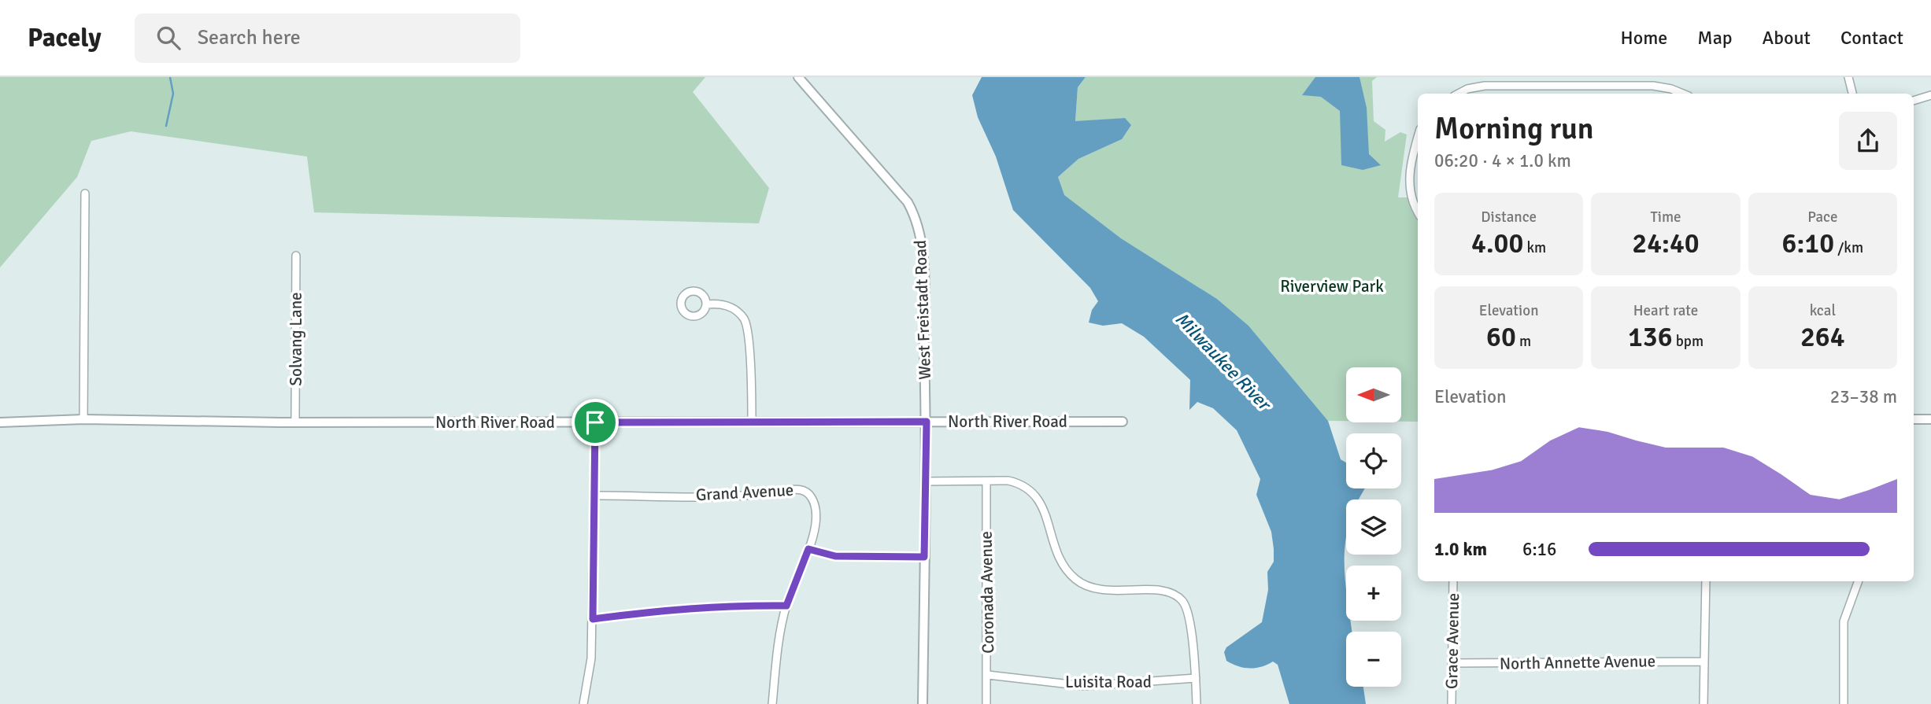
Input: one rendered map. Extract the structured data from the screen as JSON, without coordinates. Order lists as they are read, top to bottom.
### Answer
{
  "streets": {
    "street": [
      "West Freistadt Road",
      "Solvang Lane",
      "North River Road",
      "Grand Avenue",
      "Coronada Avenue",
      "Grace Avenue",
      "North Annette Avenue",
      "Luisita Road"
    ]
  },
  "crossings": [
    ["West Freistadt Road", "North River Road"],
    ["Solvang Lane", "North River Road"],
    ["Coronada Avenue", "Luisita Road"],
    ["Grace Avenue", "North Annette Avenue"]
  ],
  "water": ["Milwaukee River"],
  "parks": ["Riverview Park"],
  "north": "left",
  "page": {
    "header": "Pacely",
    "search": "Search here",
    "nav": [
      "Home",
      "Map",
      "About",
      "Contact"
    ],
    "heading": ["Morning run", "06:20 · 4 × 1.0 km"],
    "stats": [
      ["Distance", "4.00 km"],
      ["Time", "24:40"],
      ["Pace", "6:10 /km"],
      ["Elevation", "60 m"],
      ["Heart rate", "136 bpm"],
      ["kcal", "264"]
    ],
    "map_buttons": ["+", "−"],
    "chart": ["Elevation", "23–38 m"],
    "list": [
      {
        "name": "1.0 km",
        "note": "6:16"
      }
    ]
  }
}
